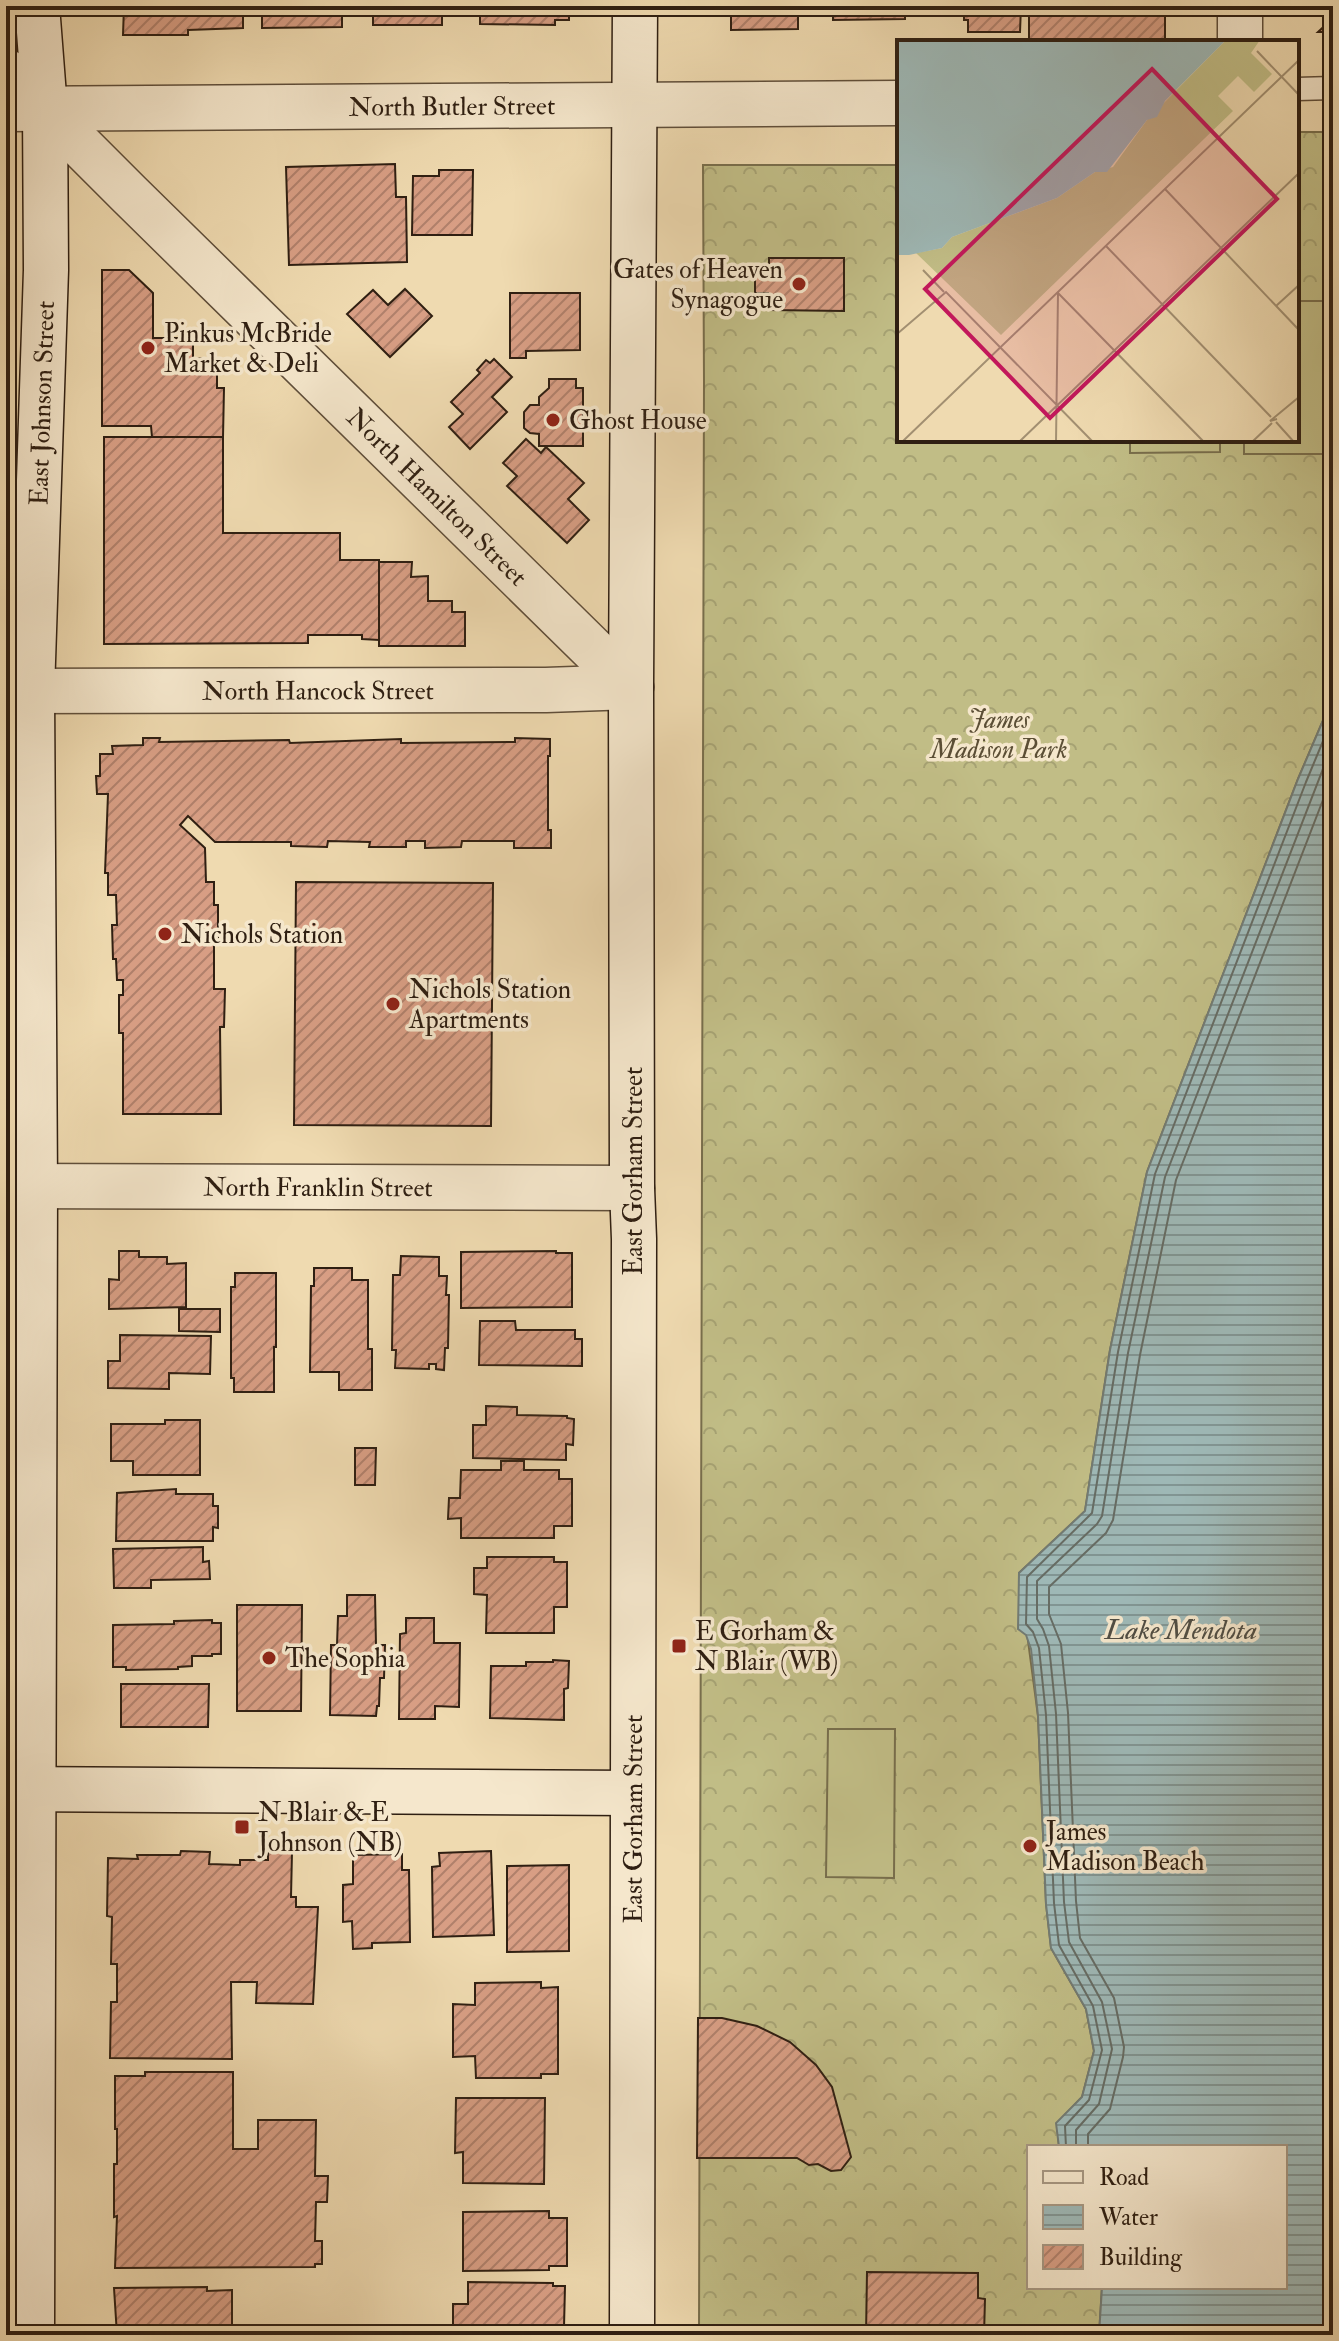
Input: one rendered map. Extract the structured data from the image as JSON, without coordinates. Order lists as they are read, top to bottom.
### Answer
{
  "streets": {
    "main road": [
      "North Butler Street",
      "East Johnson Street",
      "North Hamilton Street",
      "North Hancock Street",
      "East Gorham Street",
      "North Franklin Street"
    ]
  },
  "crossings": [
    ["North Butler Street", "East Johnson Street"],
    ["North Butler Street", "North Hamilton Street"],
    ["North Butler Street", "East Gorham Street"],
    ["East Johnson Street", "North Hamilton Street"],
    ["East Johnson Street", "North Hancock Street"],
    ["East Johnson Street", "North Franklin Street"],
    ["North Hamilton Street", "North Hancock Street"],
    ["North Hamilton Street", "East Gorham Street"],
    ["North Hancock Street", "East Gorham Street"],
    ["East Gorham Street", "North Franklin Street"]
  ],
  "water": ["Lake Mendota"],
  "parks": ["James Madison Park"],
  "places": {
    "other": [
      "Gates of Heaven Synagogue",
      "Pinkus McBride Market & Deli",
      "Ghost House",
      "Nichols Station",
      "Nichols Station Apartments",
      "The Sophia",
      "James Madison Beach"
    ],
    "transit": ["E Gorham & N Blair (WB)", "N Blair & E Johnson (NB)"]
  },
  "legend": ["Road", "Water", "Building"]
}
